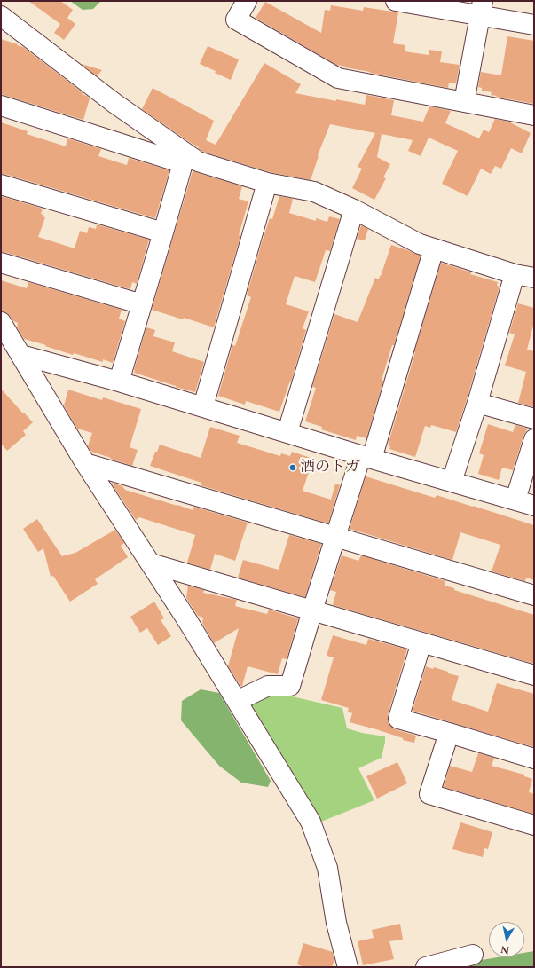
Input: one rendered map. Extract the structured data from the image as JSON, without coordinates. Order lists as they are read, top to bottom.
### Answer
{
  "places": ["酒のトガ"],
  "north": "bottom"
}
